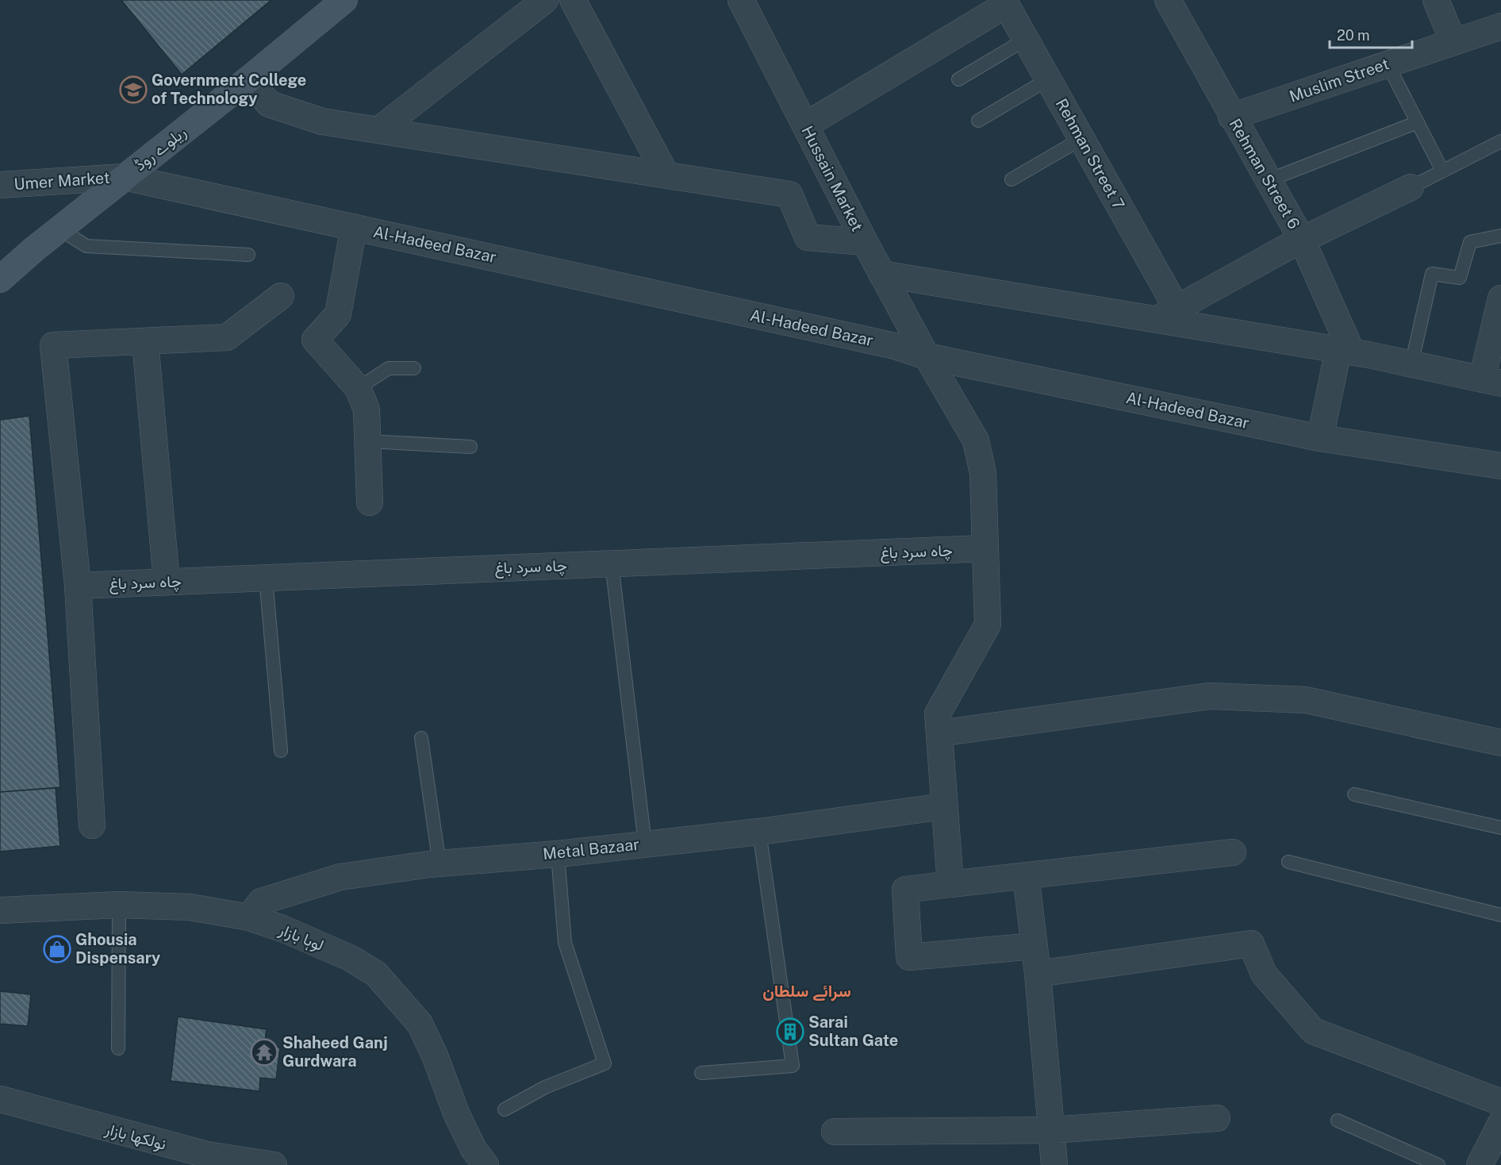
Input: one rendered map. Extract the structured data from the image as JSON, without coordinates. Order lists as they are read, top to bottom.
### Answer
{
  "streets": {
    "main road": ["ریلوے روڈ"],
    "street": [
      "Muslim Street",
      "Rehman Street 7",
      "Rehman Street 6",
      "Hussain Market",
      "Umer Market",
      "Al-Hadeed Bazar",
      "چاہ سرد باغ",
      "Metal Bazaar",
      "لوہا بازار",
      "نولکھا بازار"
    ]
  },
  "crossings": [
    ["Muslim Street", "Rehman Street 6"],
    ["ریلوے روڈ", "Umer Market"],
    ["ریلوے روڈ", "Al-Hadeed Bazar"],
    ["Hussain Market", "Al-Hadeed Bazar"],
    ["Hussain Market", "چاہ سرد باغ"],
    ["Hussain Market", "Metal Bazaar"],
    ["Umer Market", "Al-Hadeed Bazar"],
    ["Metal Bazaar", "لوہا بازار"]
  ],
  "districts": ["سرائے سلطان"],
  "places": {
    "school or university": ["Government College of Technology"],
    "shop": ["Ghousia Dispensary"],
    "building": ["Sarai Sultan Gate"],
    "temple": ["Shaheed Ganj Gurdwara"]
  },
  "scale_bar": "20 m"
}
